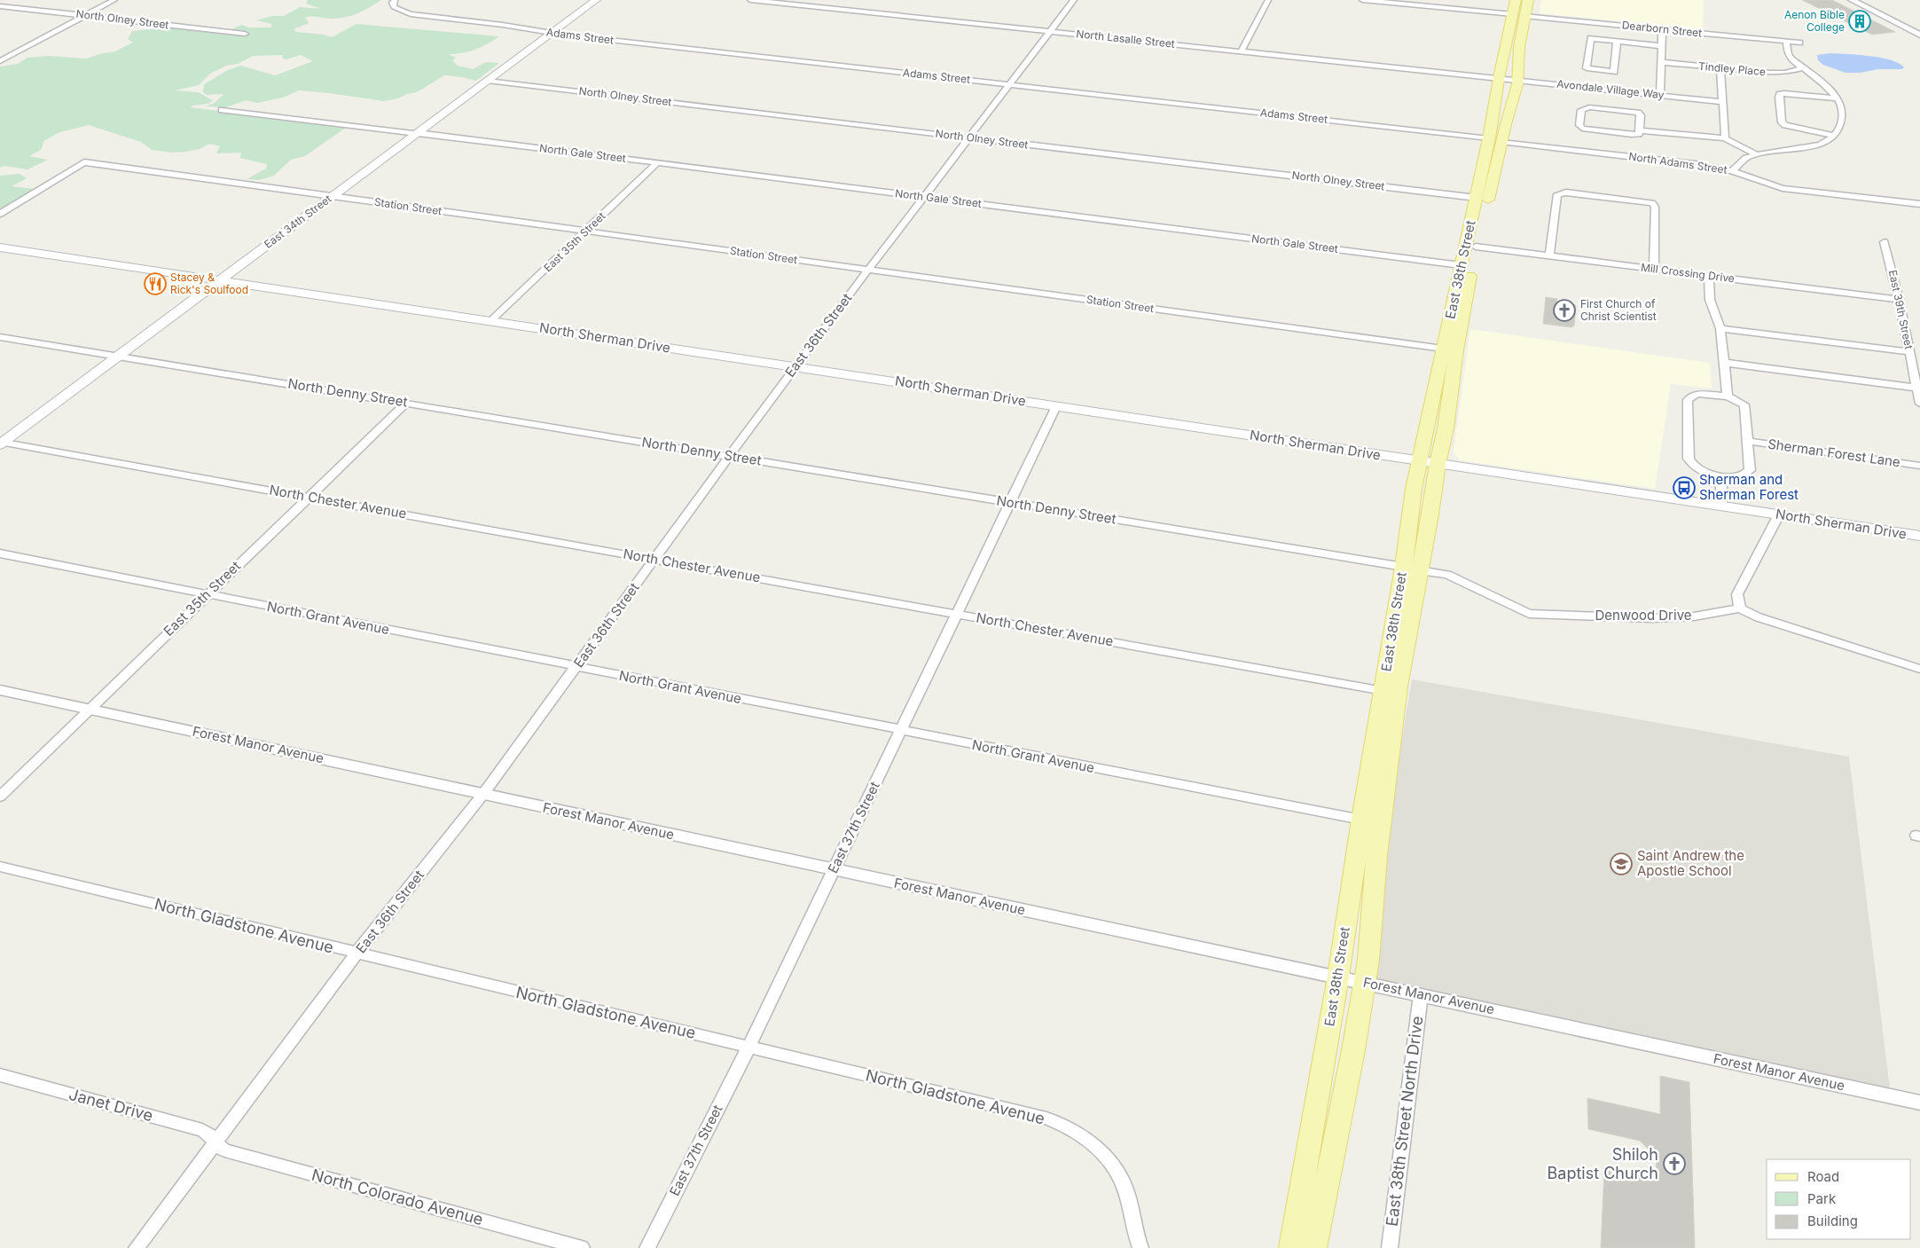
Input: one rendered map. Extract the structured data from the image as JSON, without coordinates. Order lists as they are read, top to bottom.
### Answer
{
  "streets": {
    "main road": ["East 34th Street", "East 38th Street", "North Sherman Drive"],
    "street": [
      "North Olney Street",
      "Dearborn Street",
      "Adams Street",
      "North Lasalle Street",
      "Tindley Place",
      "Avondale Village Way",
      "North Gale Street",
      "North Adams Street",
      "Station Street",
      "East 35th Street",
      "Mill Crossing Drive",
      "East 39th Street",
      "East 36th Street",
      "North Denny Street",
      "Sherman Forest Lane",
      "North Chester Avenue",
      "Denwood Drive",
      "North Grant Avenue",
      "Forest Manor Avenue",
      "East 37th Street",
      "North Gladstone Avenue",
      "Janet Drive",
      "East 38th Street North Drive",
      "North Colorado Avenue"
    ]
  },
  "crossings": [
    ["North Olney Street", "East 34th Street"],
    ["North Olney Street", "East 38th Street"],
    ["North Olney Street", "East 36th Street"],
    ["Dearborn Street", "East 38th Street"],
    ["Adams Street", "North Adams Street"],
    ["Adams Street", "East 34th Street"],
    ["Adams Street", "East 38th Street"],
    ["Adams Street", "East 36th Street"],
    ["North Lasalle Street", "Avondale Village Way"],
    ["North Lasalle Street", "East 38th Street"],
    ["North Lasalle Street", "East 36th Street"],
    ["Avondale Village Way", "East 38th Street"],
    ["North Gale Street", "East 34th Street"],
    ["North Gale Street", "East 35th Street"],
    ["North Gale Street", "East 38th Street"],
    ["North Gale Street", "East 36th Street"],
    ["North Adams Street", "East 38th Street"],
    ["Station Street", "East 34th Street"],
    ["Station Street", "East 35th Street"],
    ["Station Street", "East 38th Street"],
    ["Station Street", "East 36th Street"],
    ["East 34th Street", "North Sherman Drive"],
    ["East 34th Street", "North Denny Street"],
    ["East 34th Street", "North Chester Avenue"],
    ["East 35th Street", "North Sherman Drive"],
    ["East 35th Street", "North Denny Street"],
    ["East 35th Street", "North Chester Avenue"],
    ["East 35th Street", "North Grant Avenue"],
    ["East 35th Street", "Forest Manor Avenue"],
    ["East 38th Street", "Mill Crossing Drive"],
    ["East 38th Street", "North Sherman Drive"],
    ["East 38th Street", "North Denny Street"],
    ["East 38th Street", "North Chester Avenue"],
    ["East 38th Street", "Denwood Drive"],
    ["East 38th Street", "North Grant Avenue"],
    ["East 38th Street", "Forest Manor Avenue"],
    ["Mill Crossing Drive", "East 39th Street"],
    ["East 36th Street", "North Sherman Drive"],
    ["East 36th Street", "North Denny Street"],
    ["East 36th Street", "North Chester Avenue"],
    ["East 36th Street", "North Grant Avenue"],
    ["East 36th Street", "Forest Manor Avenue"],
    ["East 36th Street", "North Gladstone Avenue"],
    ["East 36th Street", "Janet Drive"],
    ["East 36th Street", "North Colorado Avenue"],
    ["North Sherman Drive", "East 37th Street"],
    ["North Denny Street", "Denwood Drive"],
    ["North Denny Street", "East 37th Street"],
    ["North Chester Avenue", "East 37th Street"],
    ["North Grant Avenue", "East 37th Street"],
    ["Forest Manor Avenue", "East 37th Street"],
    ["Forest Manor Avenue", "East 38th Street North Drive"],
    ["East 37th Street", "North Gladstone Avenue"],
    ["Janet Drive", "North Colorado Avenue"]
  ],
  "places": {
    "building": ["Aenon Bible College"],
    "restaurant": ["Stacey & Rick's Soulfood"],
    "church": ["First Church of Christ Scientist", "Shiloh Baptist Church"],
    "bus stop": ["Sherman and Sherman Forest"],
    "school or university": ["Saint Andrew the Apostle School"]
  },
  "legend": ["Road", "Park", "Building"]
}
